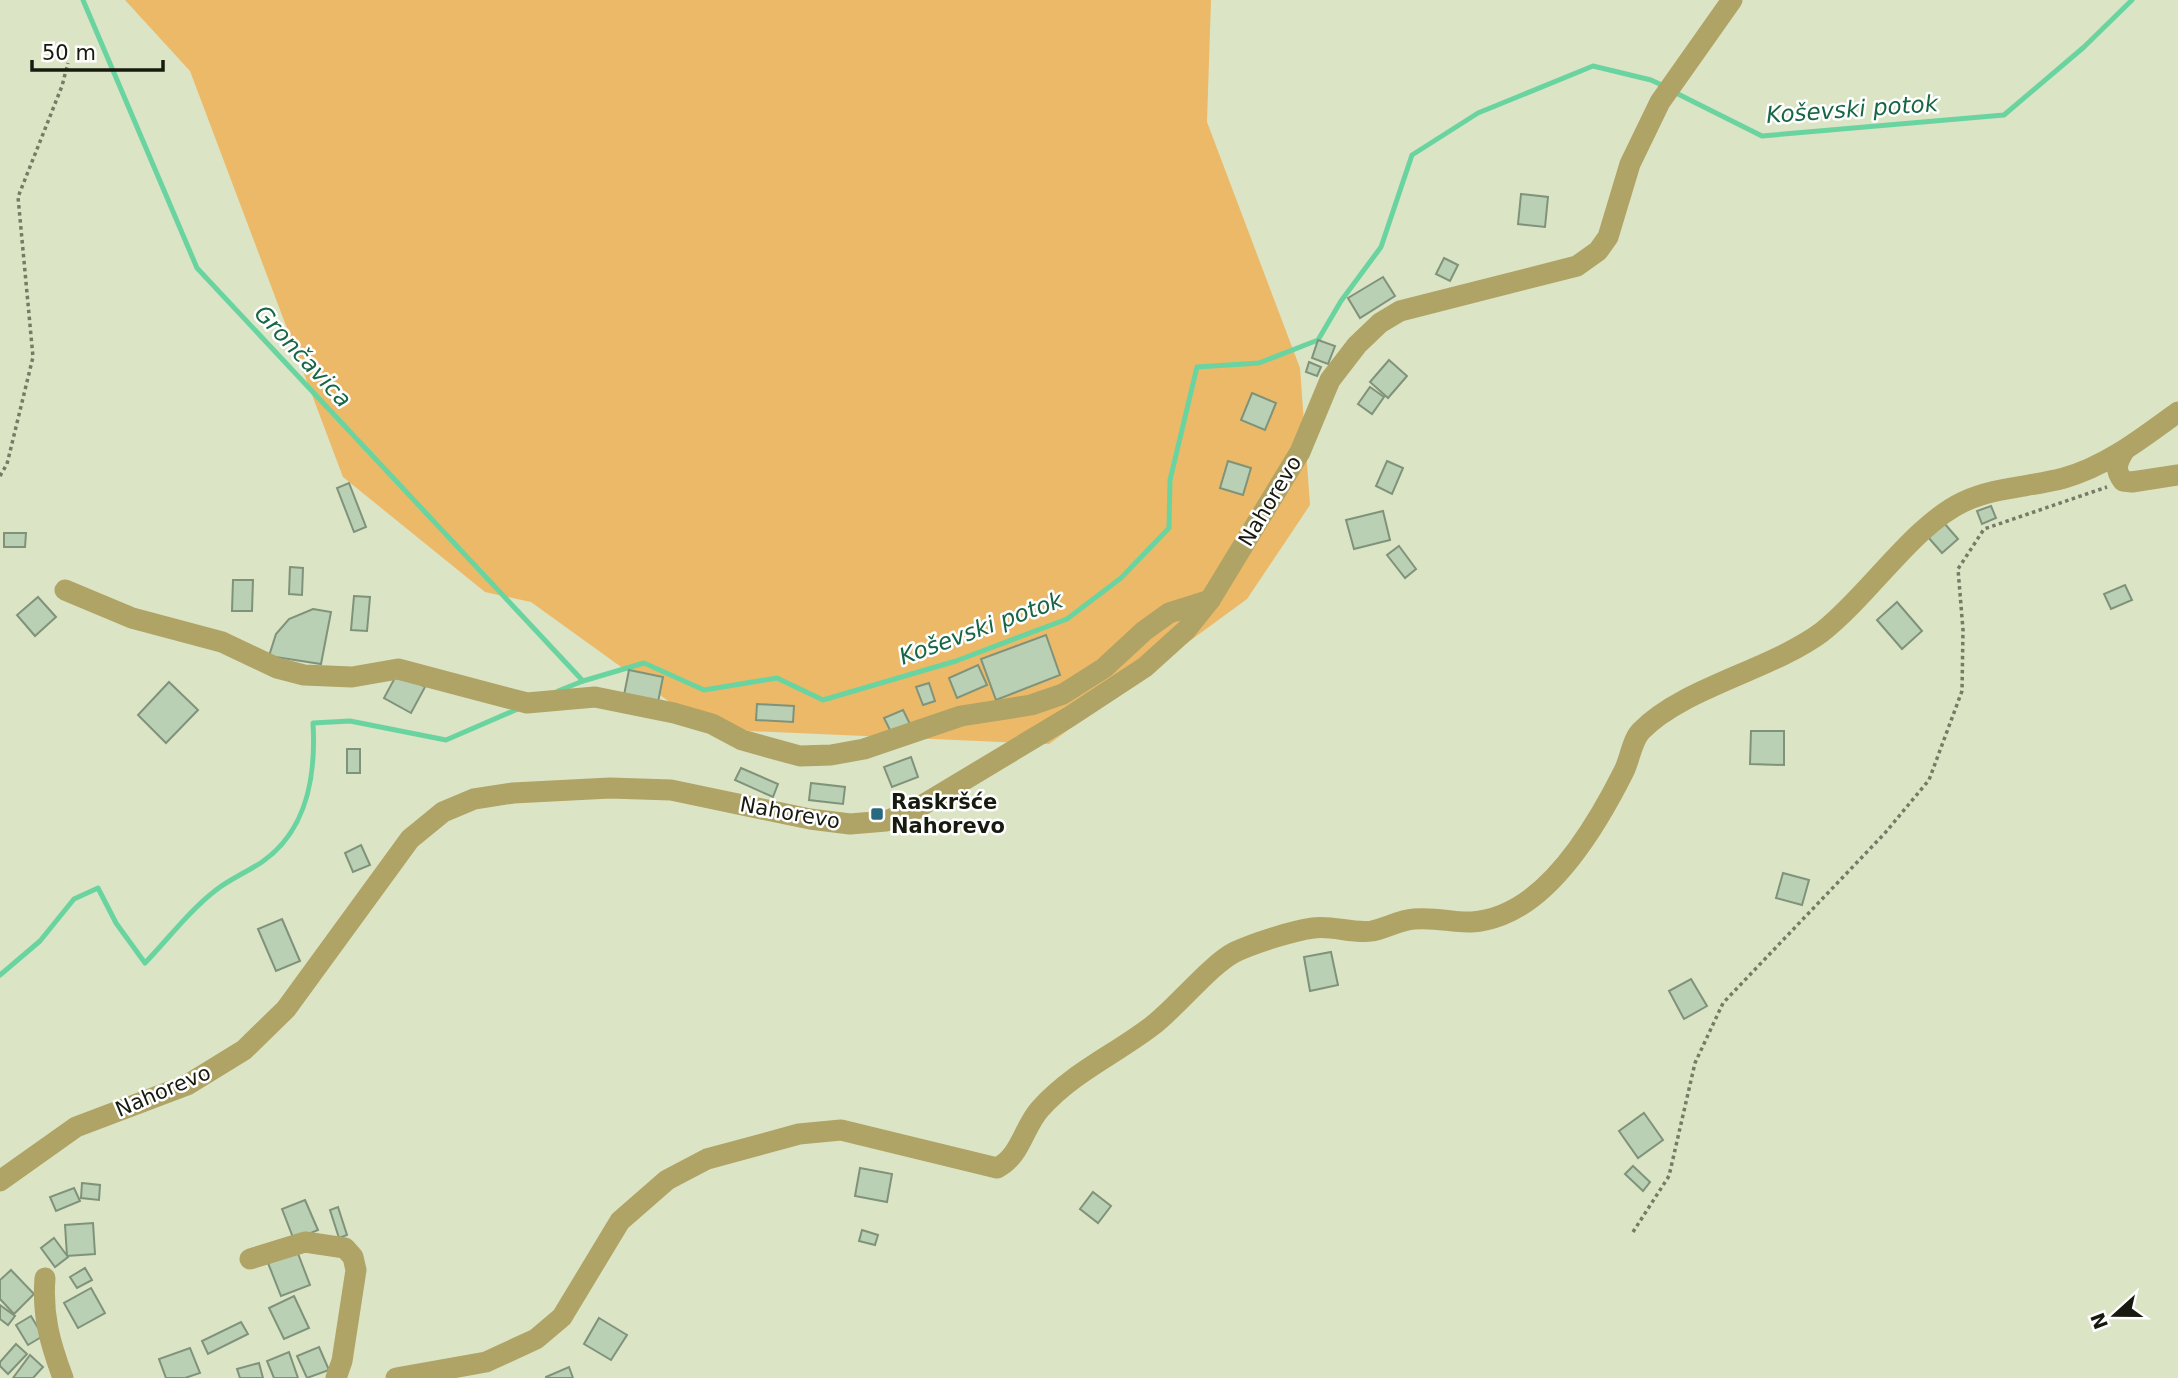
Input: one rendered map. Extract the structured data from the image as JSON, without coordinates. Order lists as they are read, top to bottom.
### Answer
{
  "streets": {
    "street": ["Nahorevo"]
  },
  "water": ["Koševski potok", "Grončavica"],
  "places": {
    "transit": ["Raskršće Nahorevo"]
  },
  "scale_bar": "50 m",
  "north": "left"
}
